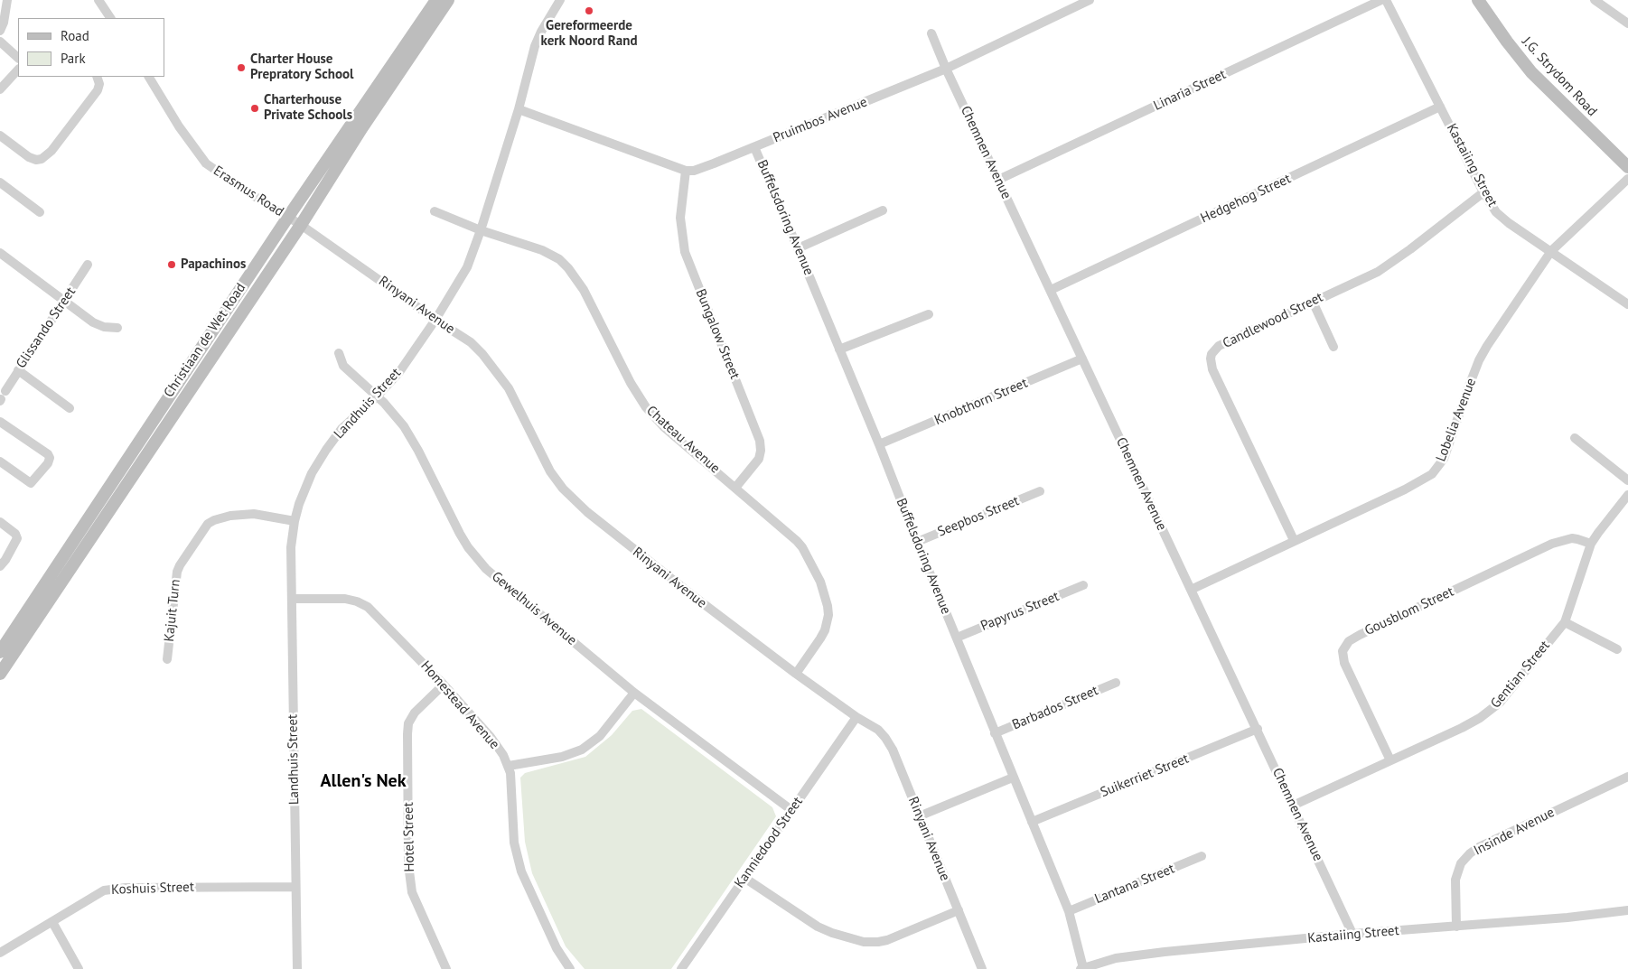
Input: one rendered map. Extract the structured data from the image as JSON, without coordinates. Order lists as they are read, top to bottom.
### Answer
{
  "streets": {
    "main road": ["J.G. Strydom Road", "Christiaan de Wet Road"],
    "street": [
      "Linaria Street",
      "Pruimbos Avenue",
      "Chemnen Avenue",
      "Kastaiing Street",
      "Erasmus Road",
      "Hedgehog Street",
      "Buffelsdoring Avenue",
      "Rinyani Avenue",
      "Candlewood Street",
      "Glissando Street",
      "Bungalow Street",
      "Knobthorn Street",
      "Landhuis Street",
      "Lobelia Avenue",
      "Chateau Avenue",
      "Seepbos Street",
      "Gewelhuis Avenue",
      "Kajuit Turn",
      "Papyrus Street",
      "Gousblom Street",
      "Gentian Street",
      "Homestead Avenue",
      "Barbados Street",
      "Suikerriet Street",
      "Insinde Avenue",
      "Hotel Street",
      "Kanniedood Street",
      "Lantana Street",
      "Koshuis Street"
    ]
  },
  "crossings": [
    ["Linaria Street", "Chemnen Avenue"],
    ["Pruimbos Avenue", "Chemnen Avenue"],
    ["Pruimbos Avenue", "Buffelsdoring Avenue"],
    ["Pruimbos Avenue", "Bungalow Street"],
    ["Chemnen Avenue", "Kastaiing Street"],
    ["Chemnen Avenue", "Hedgehog Street"],
    ["Chemnen Avenue", "Knobthorn Street"],
    ["Chemnen Avenue", "Lobelia Avenue"],
    ["Chemnen Avenue", "Gentian Street"],
    ["Chemnen Avenue", "Suikerriet Street"],
    ["Kastaiing Street", "Hedgehog Street"],
    ["Kastaiing Street", "Buffelsdoring Avenue"],
    ["Kastaiing Street", "Candlewood Street"],
    ["Kastaiing Street", "Lobelia Avenue"],
    ["Kastaiing Street", "Insinde Avenue"],
    ["Erasmus Road", "Rinyani Avenue"],
    ["Erasmus Road", "Christiaan de Wet Road"],
    ["Buffelsdoring Avenue", "Knobthorn Street"],
    ["Buffelsdoring Avenue", "Seepbos Street"],
    ["Buffelsdoring Avenue", "Papyrus Street"],
    ["Buffelsdoring Avenue", "Barbados Street"],
    ["Buffelsdoring Avenue", "Suikerriet Street"],
    ["Buffelsdoring Avenue", "Lantana Street"],
    ["Rinyani Avenue", "Christiaan de Wet Road"],
    ["Rinyani Avenue", "Landhuis Street"],
    ["Rinyani Avenue", "Chateau Avenue"],
    ["Rinyani Avenue", "Kanniedood Street"],
    ["Candlewood Street", "Lobelia Avenue"],
    ["Bungalow Street", "Chateau Avenue"],
    ["Landhuis Street", "Chateau Avenue"],
    ["Landhuis Street", "Gewelhuis Avenue"],
    ["Landhuis Street", "Kajuit Turn"],
    ["Landhuis Street", "Homestead Avenue"],
    ["Landhuis Street", "Koshuis Street"],
    ["Gewelhuis Avenue", "Kanniedood Street"],
    ["Gousblom Street", "Gentian Street"],
    ["Homestead Avenue", "Hotel Street"]
  ],
  "districts": ["Allen's Nek"],
  "places": [
    "Gereformeerde kerk Noord Rand",
    "Charter House Prepratory School",
    "Charterhouse Private Schools",
    "Papachinos"
  ],
  "legend": ["Road", "Park"]
}
